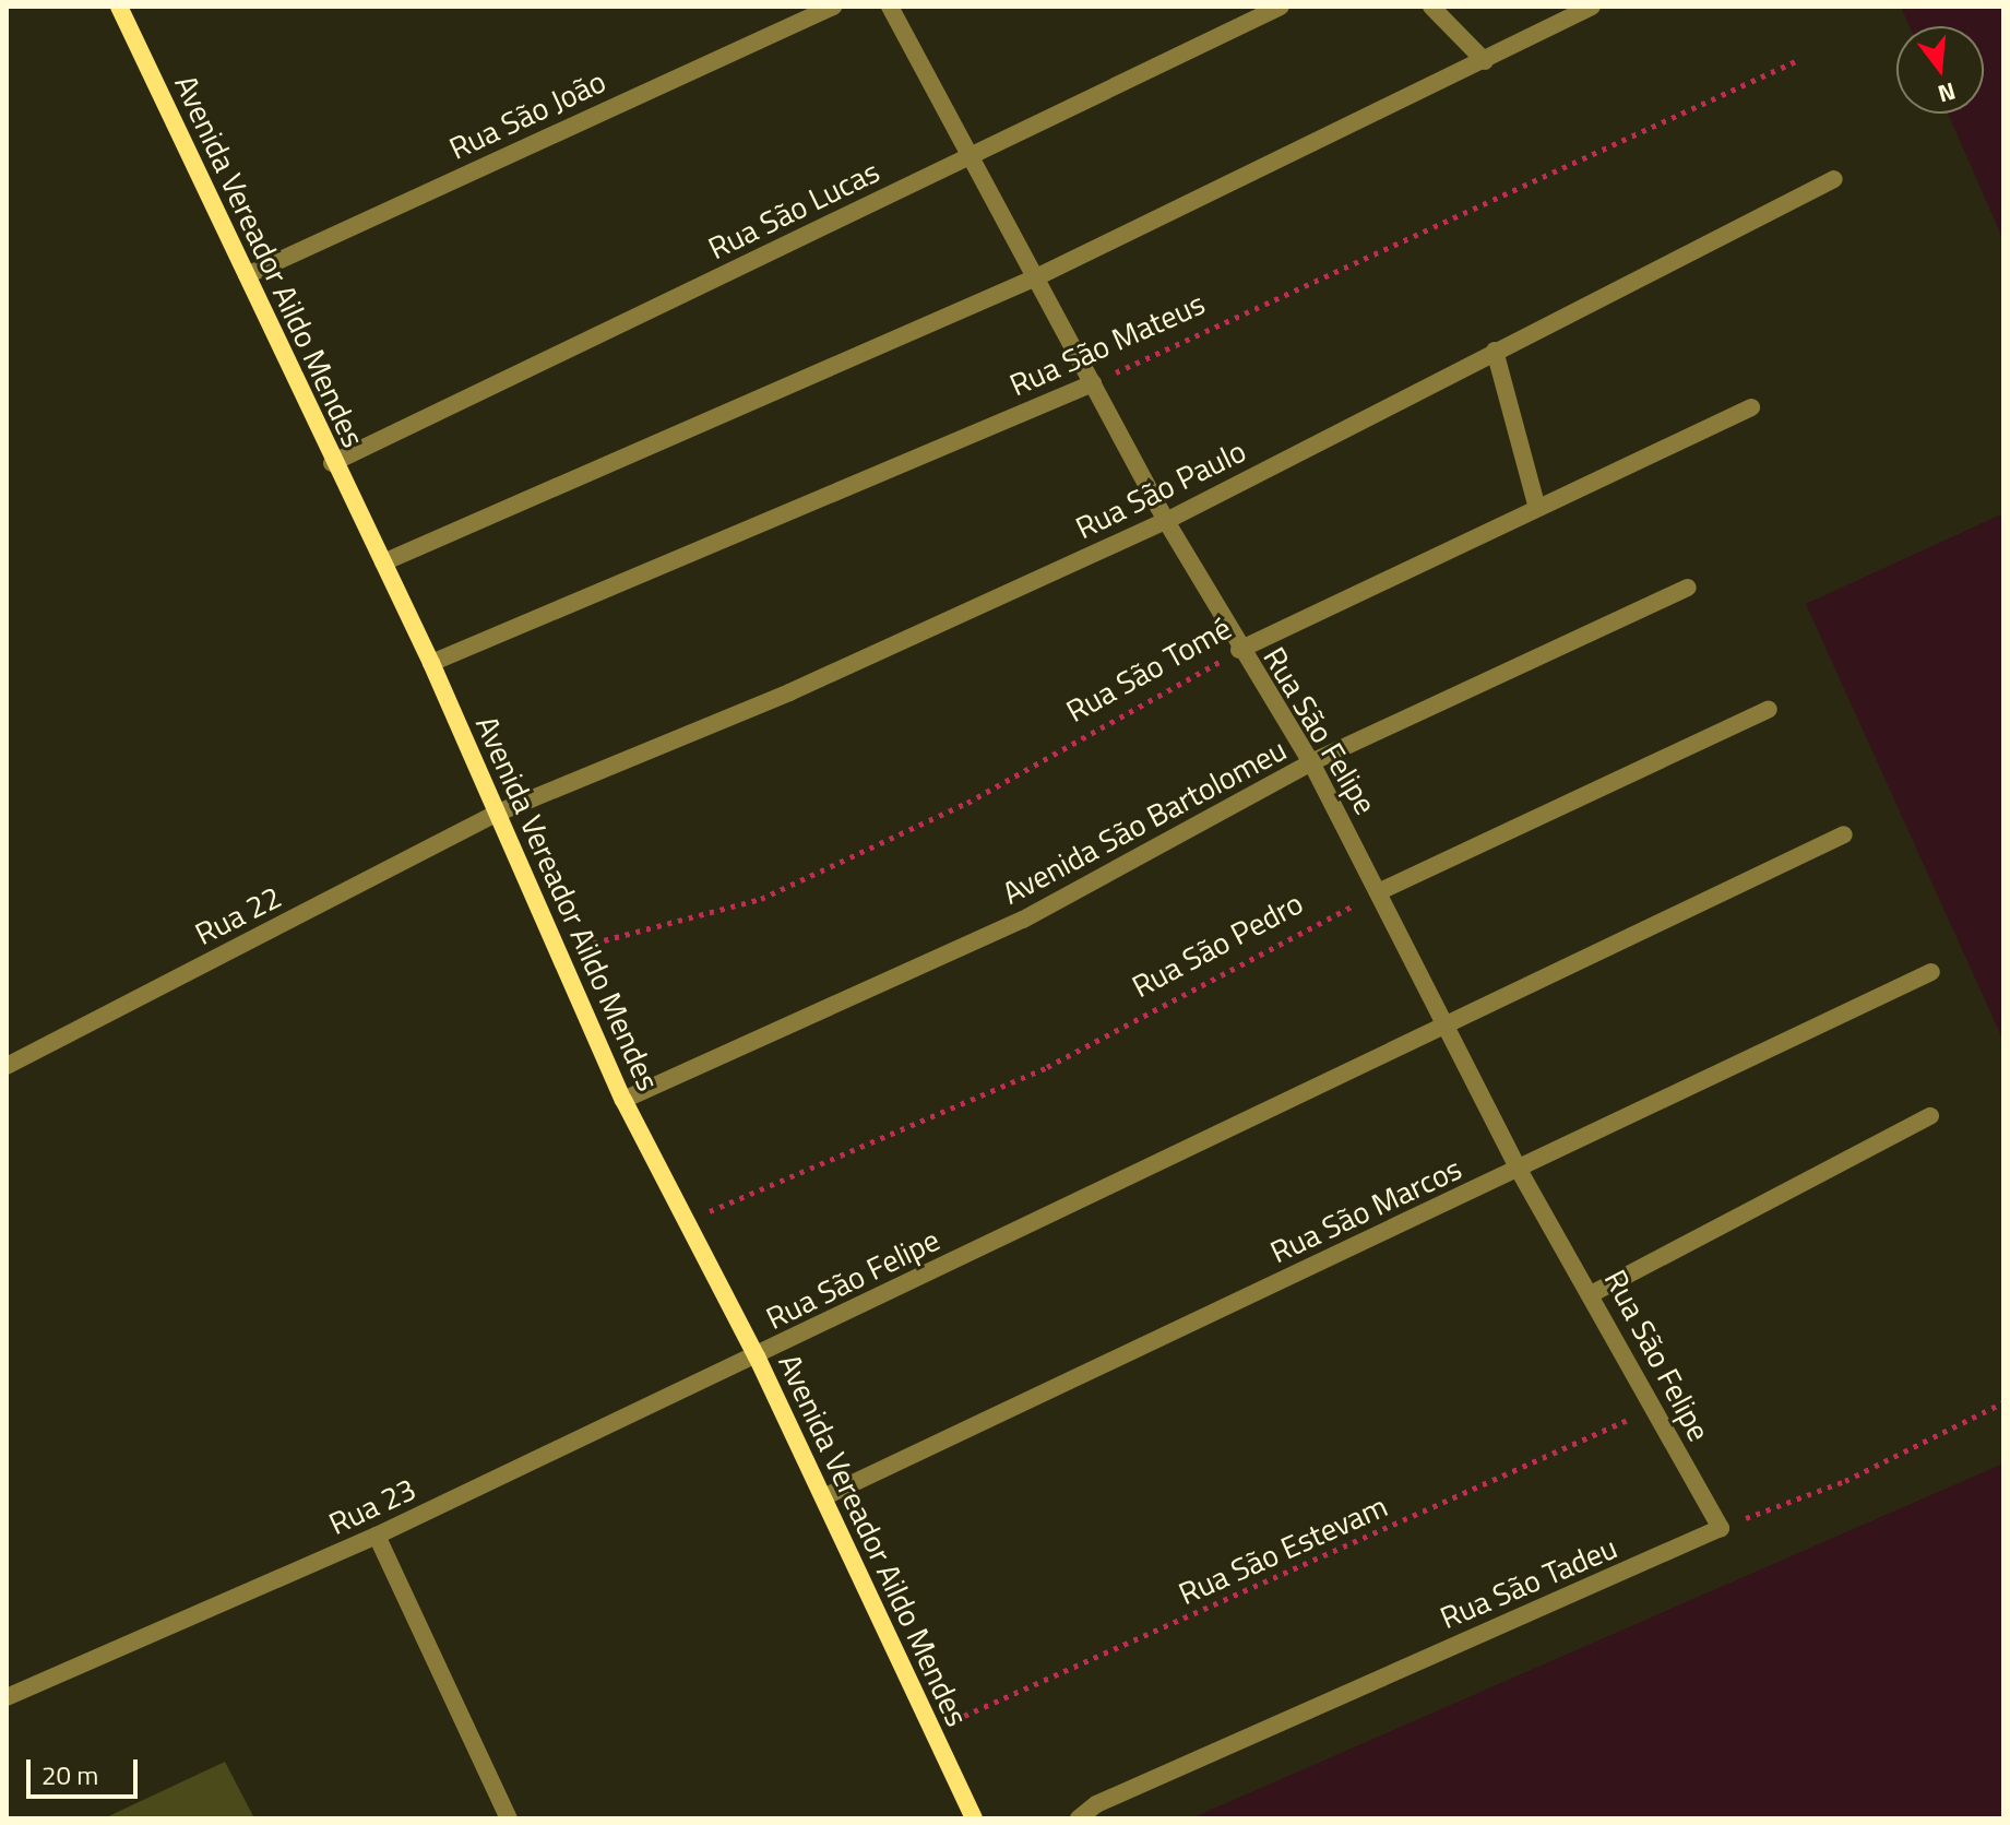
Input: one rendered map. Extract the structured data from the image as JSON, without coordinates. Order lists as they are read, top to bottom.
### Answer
{
  "streets": {
    "street": [
      "Rua São João",
      "Rua São Lucas",
      "Avenida Vereador Aildo Mendes",
      "Rua São Mateus",
      "Rua São Paulo",
      "Rua São Tomé",
      "Rua São Felipe",
      "Avenida São Bartolomeu",
      "Rua 22",
      "Rua São Marcos",
      "Rua 23",
      "Rua São Tadeu"
    ],
    "path": ["Rua São Pedro", "Rua São Estevam"]
  },
  "crossings": [
    ["Rua São João", "Avenida Vereador Aildo Mendes"],
    ["Rua São Lucas", "Avenida Vereador Aildo Mendes"],
    ["Rua São Lucas", "Rua São Felipe"],
    ["Avenida Vereador Aildo Mendes", "Rua São Mateus"],
    ["Avenida Vereador Aildo Mendes", "Rua São Paulo"],
    ["Avenida Vereador Aildo Mendes", "Rua São Tomé"],
    ["Avenida Vereador Aildo Mendes", "Rua São Felipe"],
    ["Avenida Vereador Aildo Mendes", "Avenida São Bartolomeu"],
    ["Avenida Vereador Aildo Mendes", "Rua 22"],
    ["Avenida Vereador Aildo Mendes", "Rua São Pedro"],
    ["Avenida Vereador Aildo Mendes", "Rua São Marcos"],
    ["Avenida Vereador Aildo Mendes", "Rua 23"],
    ["Avenida Vereador Aildo Mendes", "Rua São Estevam"],
    ["Rua São Mateus", "Rua São Felipe"],
    ["Rua São Paulo", "Rua São Felipe"],
    ["Rua São Paulo", "Rua 22"],
    ["Rua São Tomé", "Rua São Felipe"],
    ["Rua São Felipe", "Avenida São Bartolomeu"],
    ["Rua São Felipe", "Rua São Pedro"],
    ["Rua São Felipe", "Rua São Marcos"],
    ["Rua São Felipe", "Rua 23"],
    ["Rua São Felipe", "Rua São Estevam"],
    ["Rua São Felipe", "Rua São Tadeu"]
  ],
  "scale_bar": "20 m",
  "north": "bottom"
}
